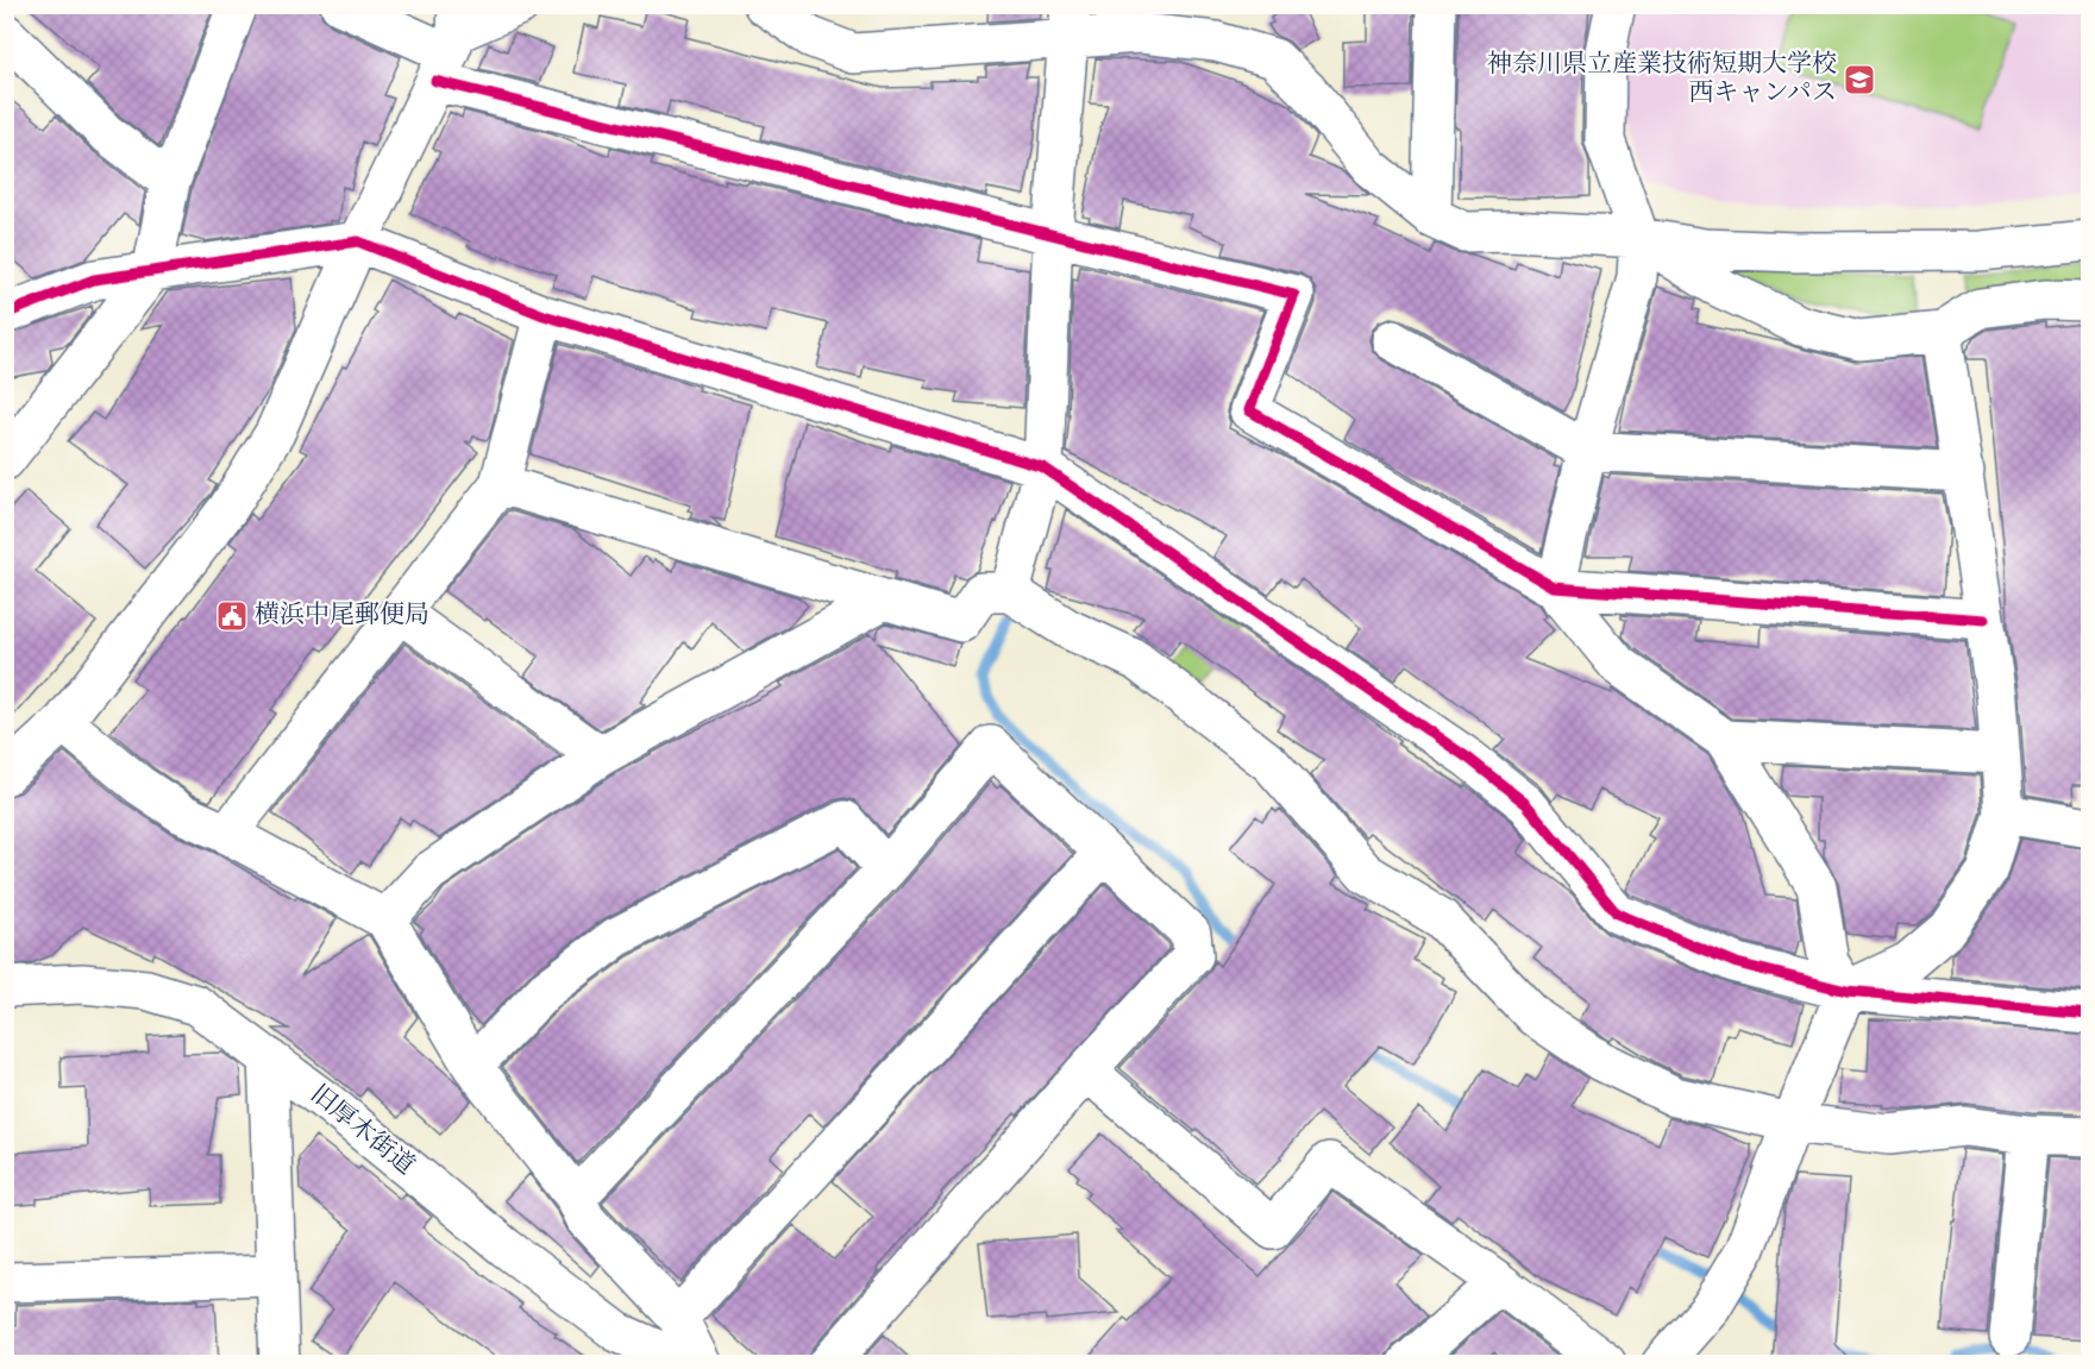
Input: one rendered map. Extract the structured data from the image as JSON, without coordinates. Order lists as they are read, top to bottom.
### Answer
{
  "streets": {
    "street": ["旧厚木街道"]
  },
  "places": {
    "school or university": ["神奈川県立産業技術短期大学校 西キャンパス"],
    "public building": ["横浜中尾郵便局"]
  }
}
